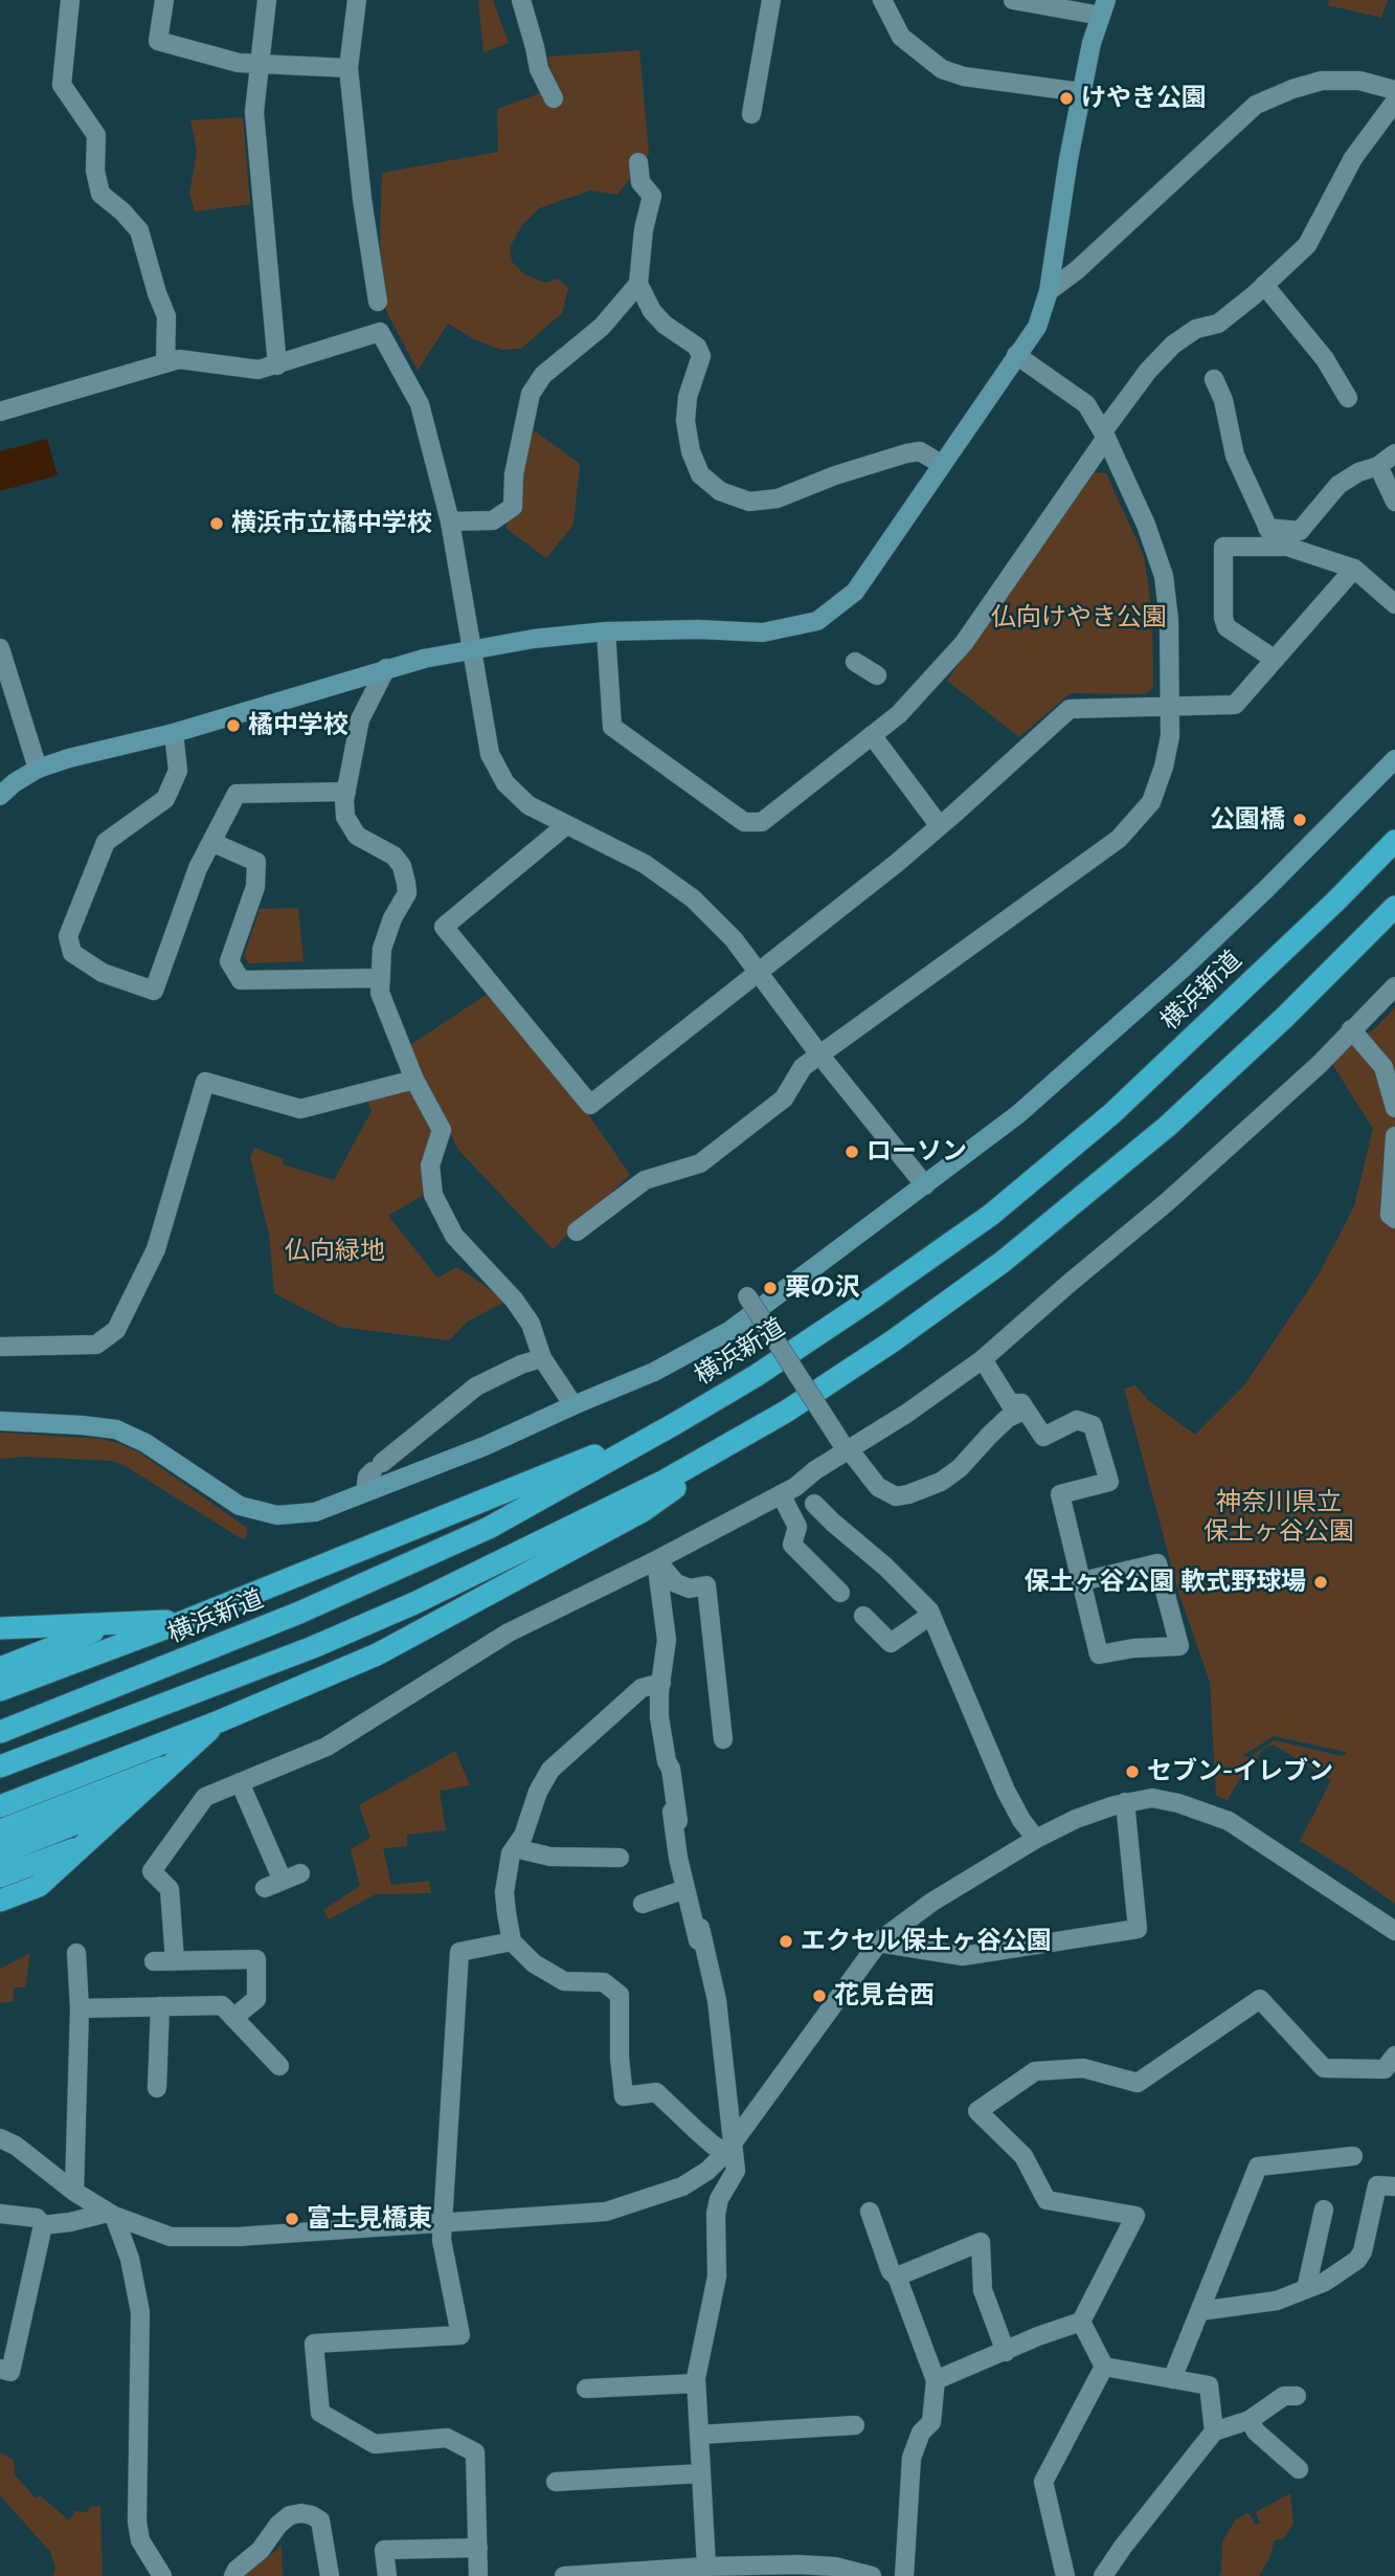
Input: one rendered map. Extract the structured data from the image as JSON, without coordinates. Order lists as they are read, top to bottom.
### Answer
{
  "streets": {
    "highway": ["横浜新道"]
  },
  "parks": ["仏向けやき公園", "仏向緑地", "神奈川県立 保土ヶ谷公園"],
  "places": [
    "けやき公園",
    "横浜市立橘中学校",
    "橘中学校",
    "公園橋",
    "ローソン",
    "栗の沢",
    "保土ヶ谷公園 軟式野球場",
    "セブン-イレブン",
    "エクセル保土ヶ谷公園",
    "花見台西",
    "富士見橋東"
  ]
}
